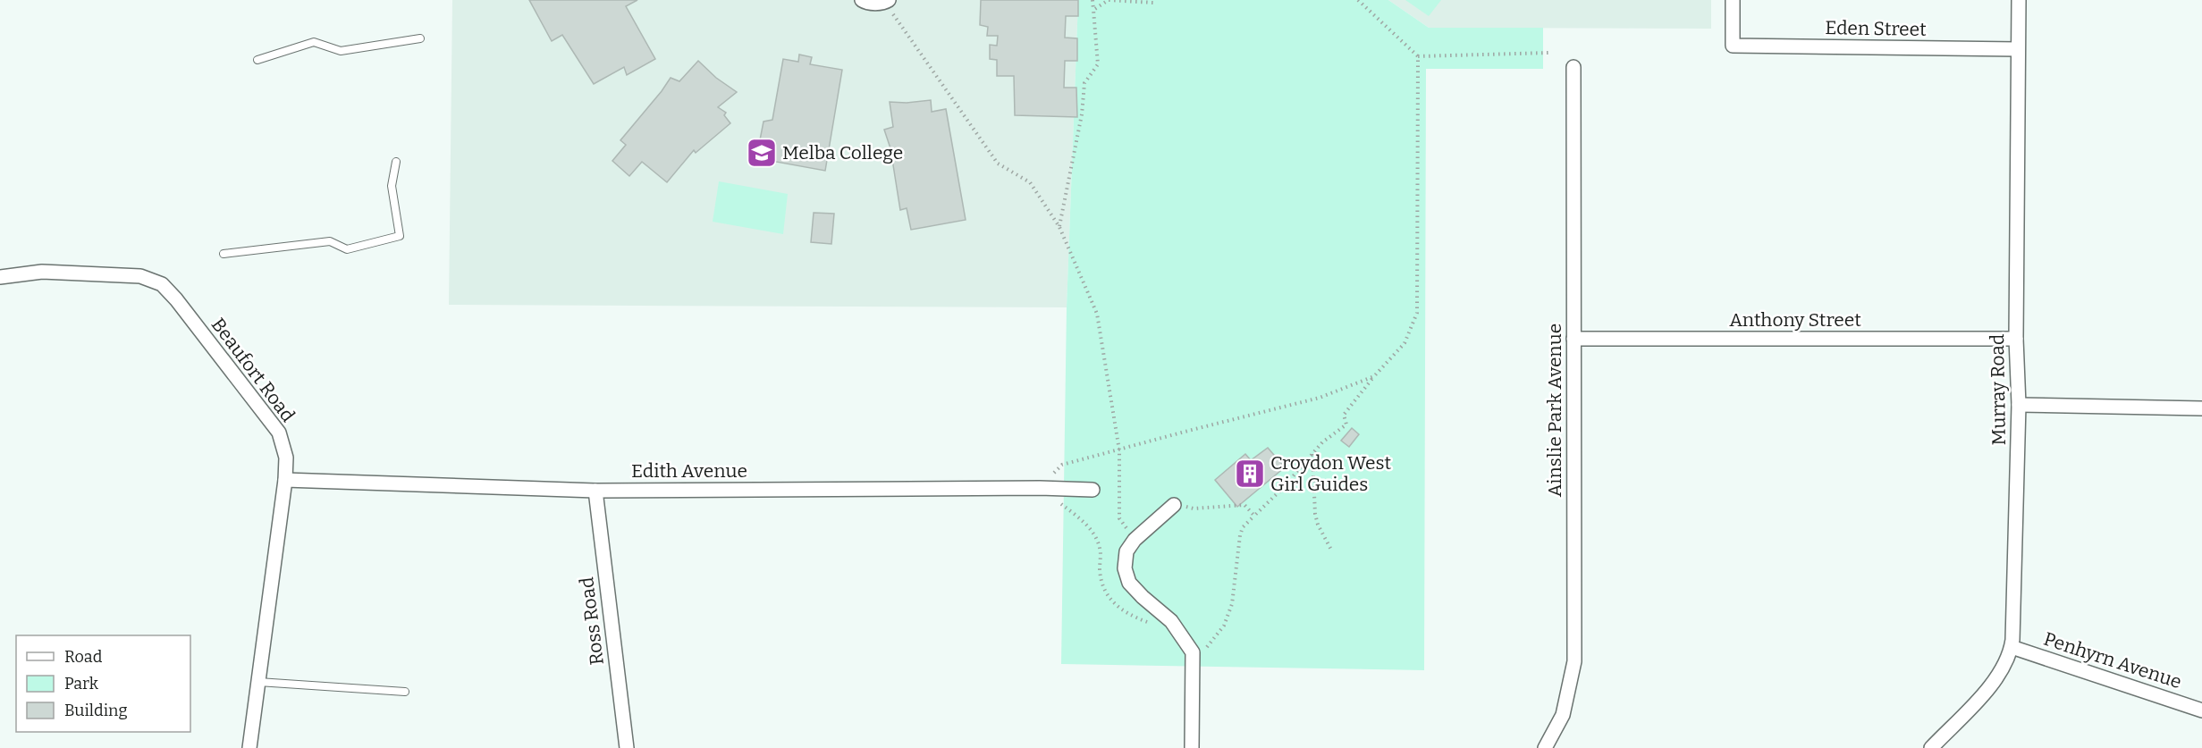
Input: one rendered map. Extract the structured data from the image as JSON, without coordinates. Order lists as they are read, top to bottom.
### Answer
{
  "streets": {
    "street": [
      "Eden Street",
      "Anthony Street",
      "Beaufort Road",
      "Murray Road",
      "Ainslie Park Avenue",
      "Edith Avenue",
      "Ross Road",
      "Penhyrn Avenue"
    ]
  },
  "crossings": [
    ["Eden Street", "Murray Road"],
    ["Anthony Street", "Murray Road"],
    ["Anthony Street", "Ainslie Park Avenue"],
    ["Beaufort Road", "Edith Avenue"],
    ["Murray Road", "Penhyrn Avenue"],
    ["Edith Avenue", "Ross Road"]
  ],
  "places": {
    "school or university": ["Melba College"],
    "building": ["Croydon West Girl Guides"]
  },
  "legend": ["Road", "Park", "Building"]
}
